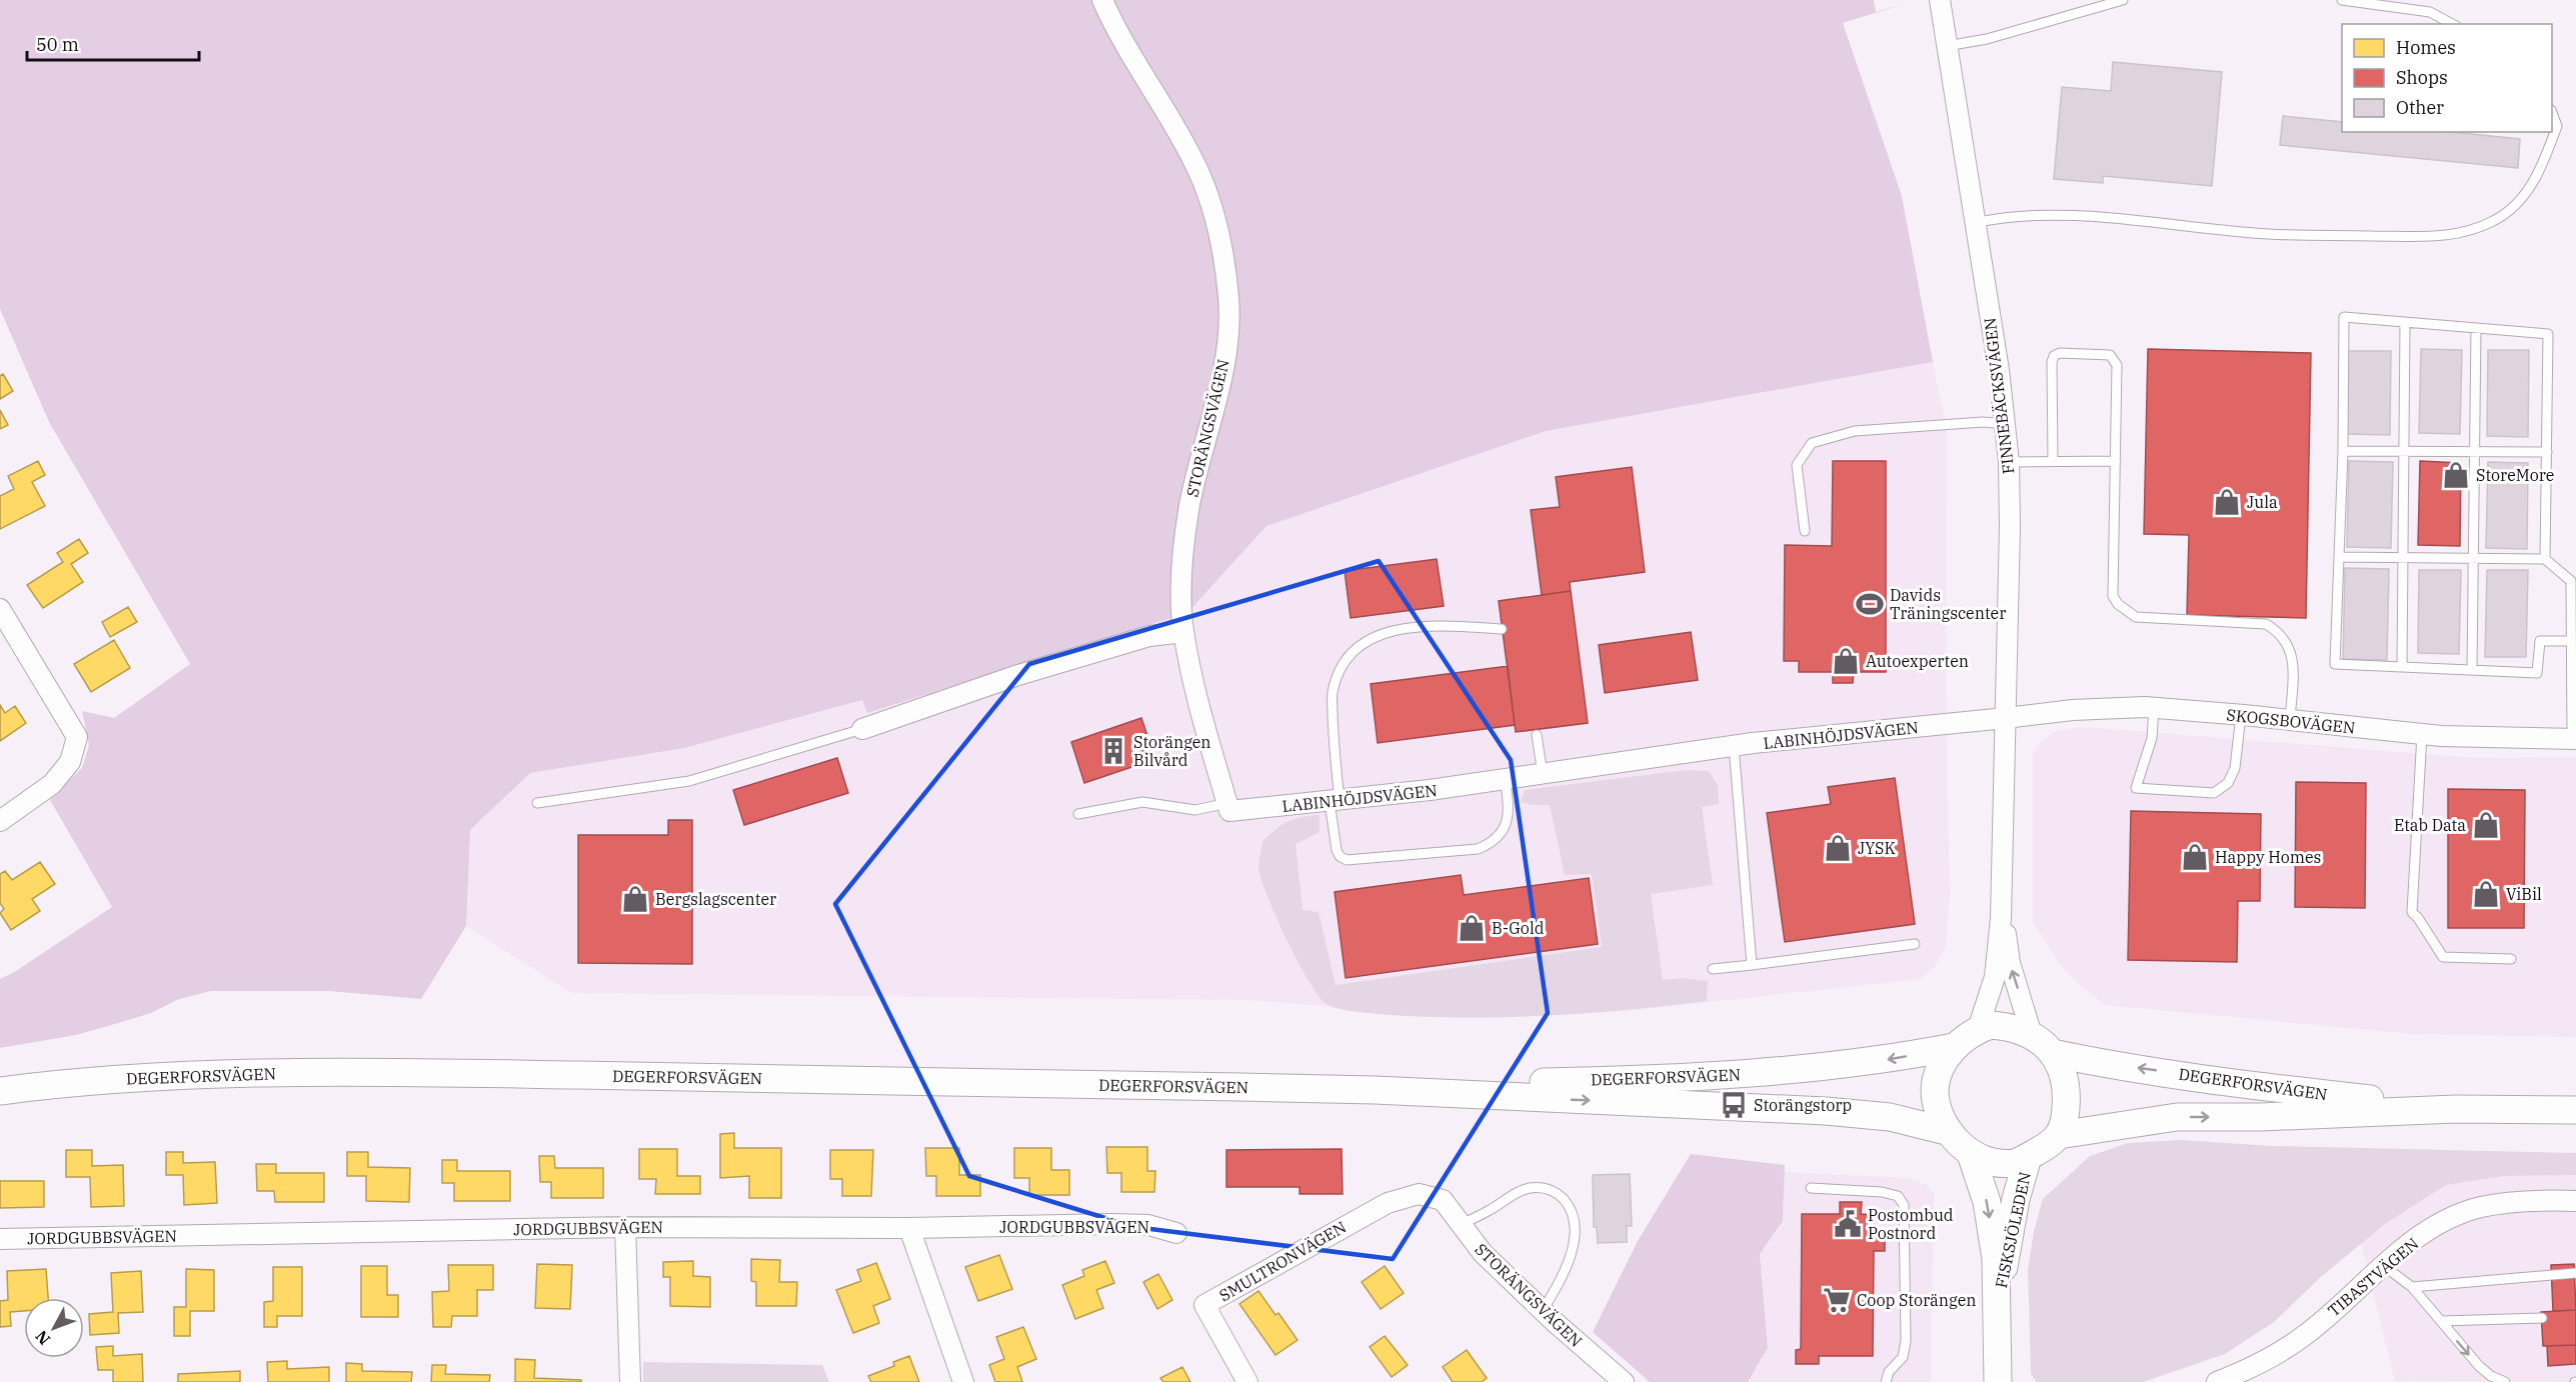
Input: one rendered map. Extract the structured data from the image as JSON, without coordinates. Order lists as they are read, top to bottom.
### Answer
{
  "streets": {
    "main road": ["DEGERFORSVÄGEN", "FISKSJÖLEDEN"],
    "street": [
      "FINNEBÄCKSVÄGEN",
      "STORÄNGSVÄGEN",
      "SKOGSBOVÄGEN",
      "LABINHÖJDSVÄGEN",
      "JORDGUBBSVÄGEN",
      "SMULTRONVÄGEN",
      "TIBASTVÄGEN"
    ]
  },
  "crossings": [
    ["FINNEBÄCKSVÄGEN", "SKOGSBOVÄGEN"],
    ["FINNEBÄCKSVÄGEN", "LABINHÖJDSVÄGEN"],
    ["FINNEBÄCKSVÄGEN", "DEGERFORSVÄGEN"],
    ["FINNEBÄCKSVÄGEN", "FISKSJÖLEDEN"],
    ["STORÄNGSVÄGEN", "SMULTRONVÄGEN"],
    ["SKOGSBOVÄGEN", "LABINHÖJDSVÄGEN"],
    ["DEGERFORSVÄGEN", "FISKSJÖLEDEN"]
  ],
  "places": {
    "shop": [
      "StoreMore",
      "Jula",
      "Autoexperten",
      "Etab Data",
      "JYSK",
      "Happy Homes",
      "ViBil",
      "Bergslagscenter",
      "B-Gold"
    ],
    "sports": ["Davids Träningscenter"],
    "building": ["Storängen Bilvård"],
    "bus stop": ["Storängstorp"],
    "public building": ["Postombud Postnord"],
    "supermarket": ["Coop Storängen"]
  },
  "legend": ["Homes", "Shops", "Other"],
  "scale_bar": "50 m",
  "north": "bottom left"
}
